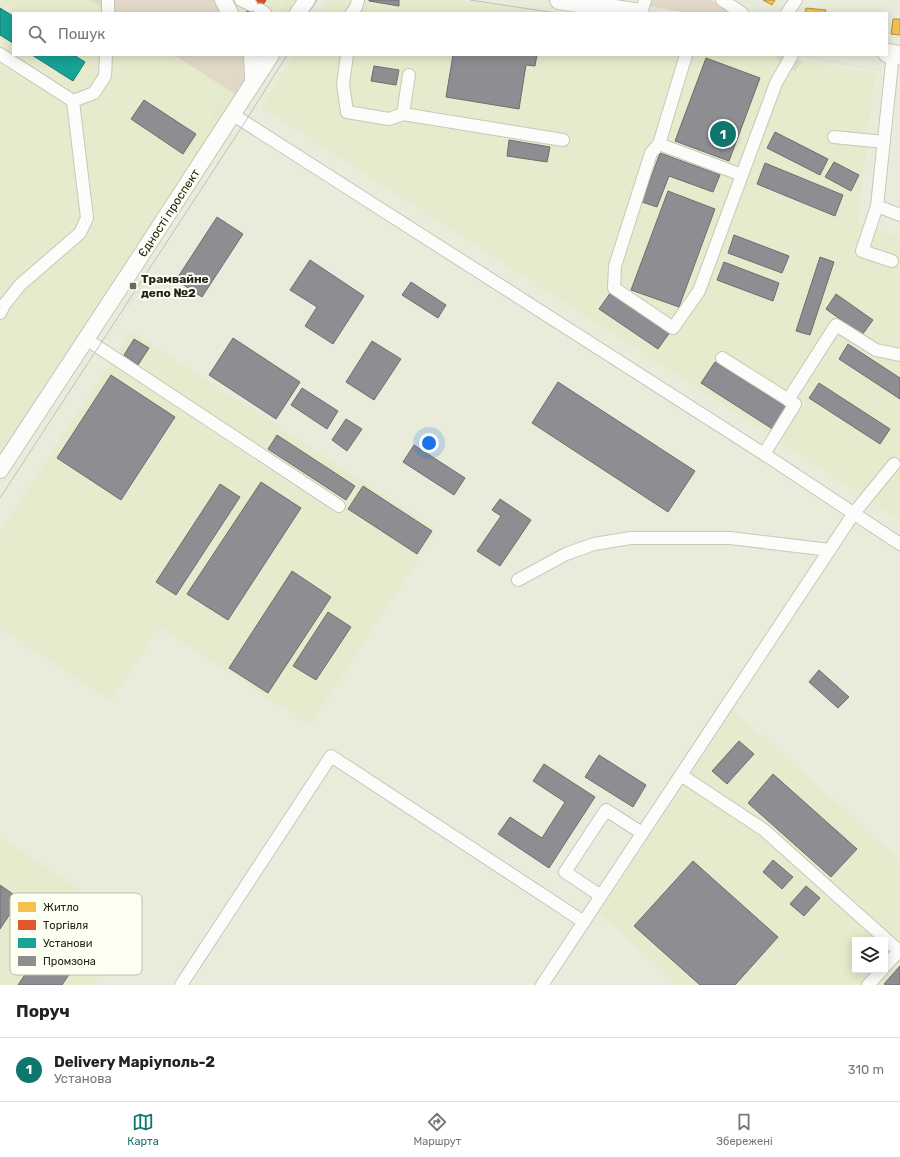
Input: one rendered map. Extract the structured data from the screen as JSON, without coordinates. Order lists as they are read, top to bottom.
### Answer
{
  "streets": {
    "main road": ["Єдності проспект"]
  },
  "places": {
    "transit": ["Трамвайне депо №2"]
  },
  "legend": [
    "Житло",
    "Торгівля",
    "Установи",
    "Промзона"
  ],
  "page": {
    "search": "Пошук",
    "pins": "1",
    "heading": "Поруч",
    "list": [
      {
        "mark": "1",
        "name": "Delivery Марiуполь-2",
        "note": "Установа",
        "value": "310 m"
      }
    ],
    "nav": ["Карта", "Маршрут", "Збережені"]
  }
}
